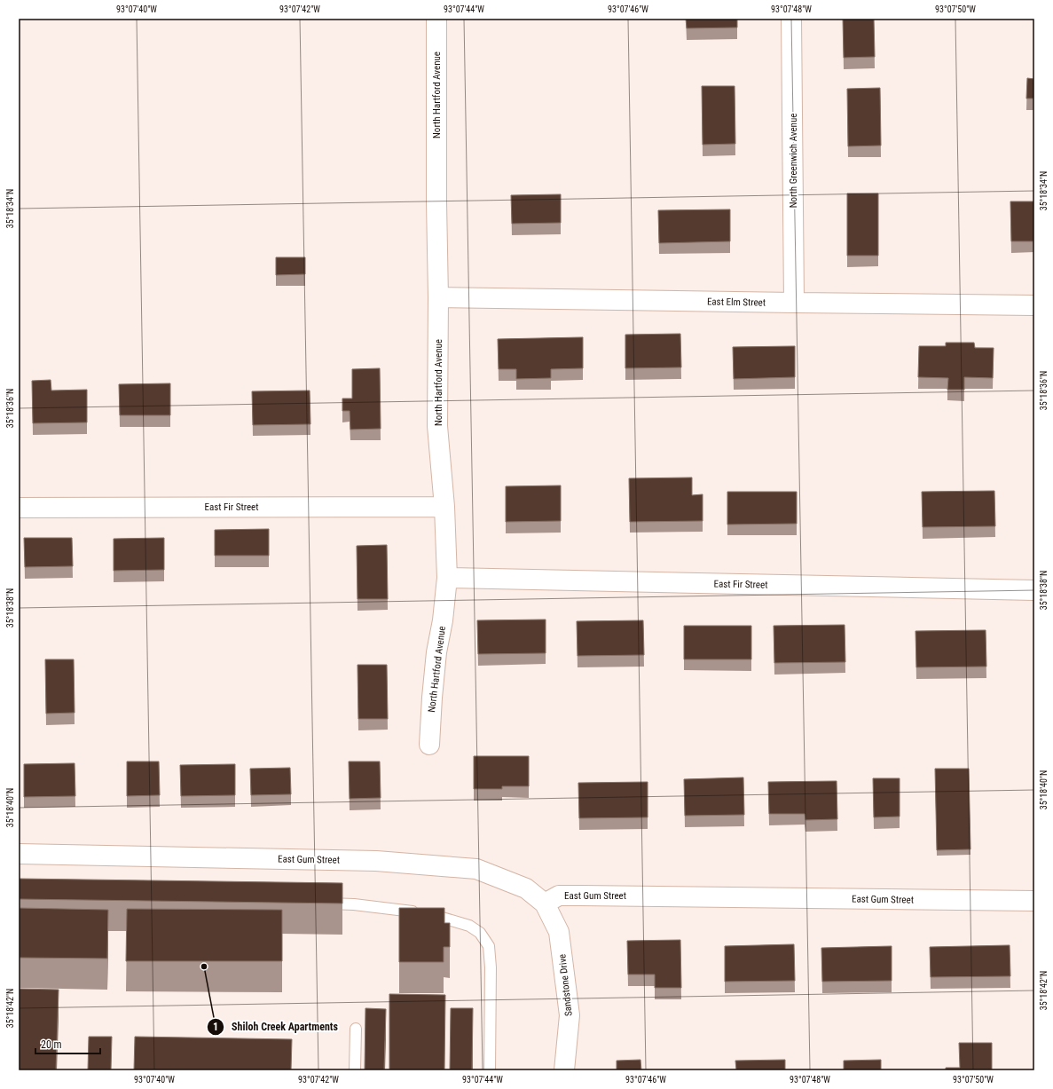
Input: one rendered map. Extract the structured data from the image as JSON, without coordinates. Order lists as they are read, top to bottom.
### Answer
{
  "streets": {
    "street": [
      "North Hartford Avenue",
      "North Greenwich Avenue",
      "East Elm Street",
      "East Fir Street",
      "East Gum Street",
      "Sandstone Drive"
    ]
  },
  "crossings": [
    ["North Hartford Avenue", "East Elm Street"],
    ["North Hartford Avenue", "East Fir Street"],
    ["North Greenwich Avenue", "East Elm Street"],
    ["East Gum Street", "Sandstone Drive"]
  ],
  "places": ["Shiloh Creek Apartments"],
  "scale_bar": "20 m",
  "coordinates": [
    "93°07'40\"W",
    "93°07'42\"W",
    "93°07'44\"W",
    "93°07'46\"W",
    "93°07'48\"W",
    "93°07'50\"W",
    "35°18'34\"N",
    "35°18'36\"N",
    "35°18'38\"N",
    "35°18'40\"N",
    "35°18'42\"N"
  ]
}
